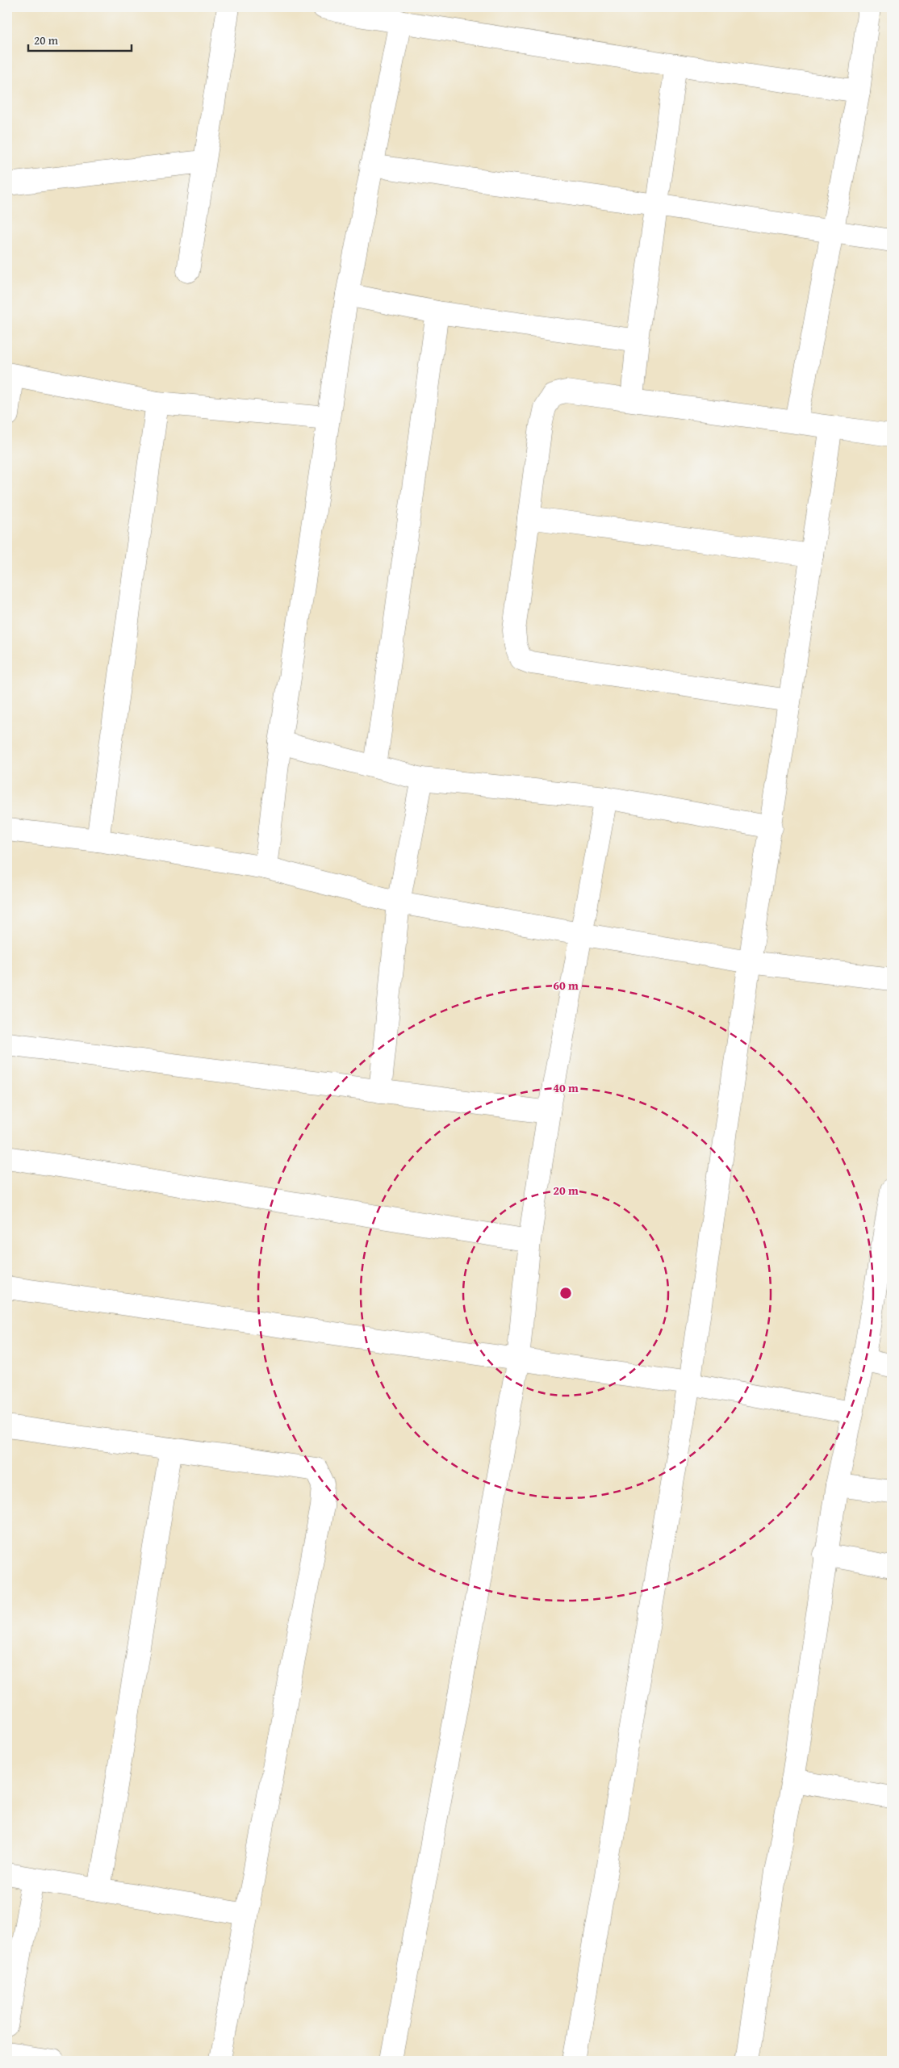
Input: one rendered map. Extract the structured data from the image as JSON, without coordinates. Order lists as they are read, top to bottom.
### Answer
{
  "scale_bar": "20 m",
  "rings": ["60 m", "40 m", "20 m"]
}
